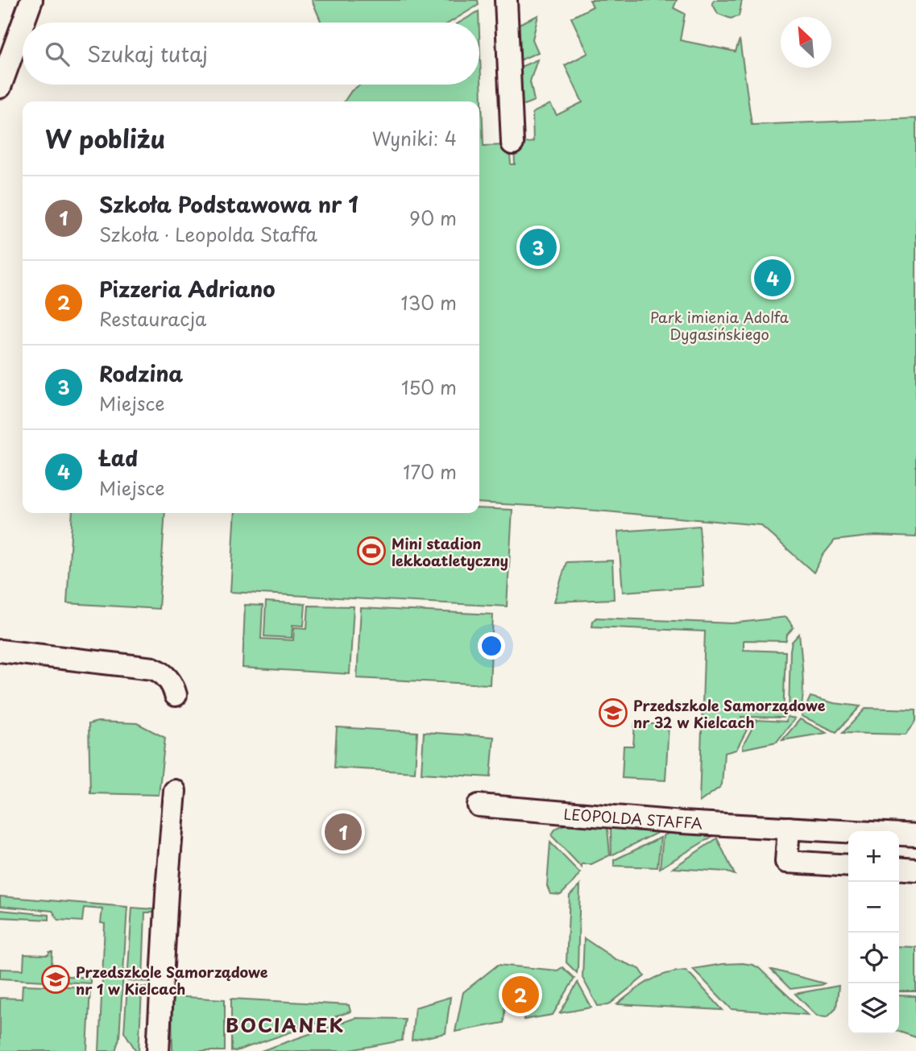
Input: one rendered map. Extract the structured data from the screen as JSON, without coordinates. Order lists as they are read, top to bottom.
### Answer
{
  "streets": {
    "street": ["LEOPOLDA STAFFA"]
  },
  "districts": ["BOCIANEK"],
  "parks": ["Park imienia Adolfa Dygasińskiego"],
  "places": {
    "sports": ["Mini stadion lekkoatletyczny"],
    "school or university": ["Przedszkole Samorządowe nr 32 w Kielcach", "Przedszkole Samorządowe nr 1 w Kielcach"]
  },
  "north": "top left",
  "page": {
    "search": "Szukaj tutaj",
    "heading": ["W pobliżu", "Wyniki: 4"],
    "list": [
      {
        "mark": "1",
        "name": "Szkoła Podstawowa nr 1",
        "note": "Szkoła · Leopolda Staffa",
        "value": "90 m"
      },
      {
        "mark": "2",
        "name": "Pizzeria Adriano",
        "note": "Restauracja",
        "value": "130 m"
      },
      {
        "mark": "3",
        "name": "Rodzina",
        "note": "Miejsce",
        "value": "150 m"
      },
      {
        "mark": "4",
        "name": "Ład",
        "note": "Miejsce",
        "value": "170 m"
      }
    ],
    "pins": [
      "3",
      "4",
      "1",
      "2"
    ],
    "map_buttons": ["+", "−"]
  }
}
